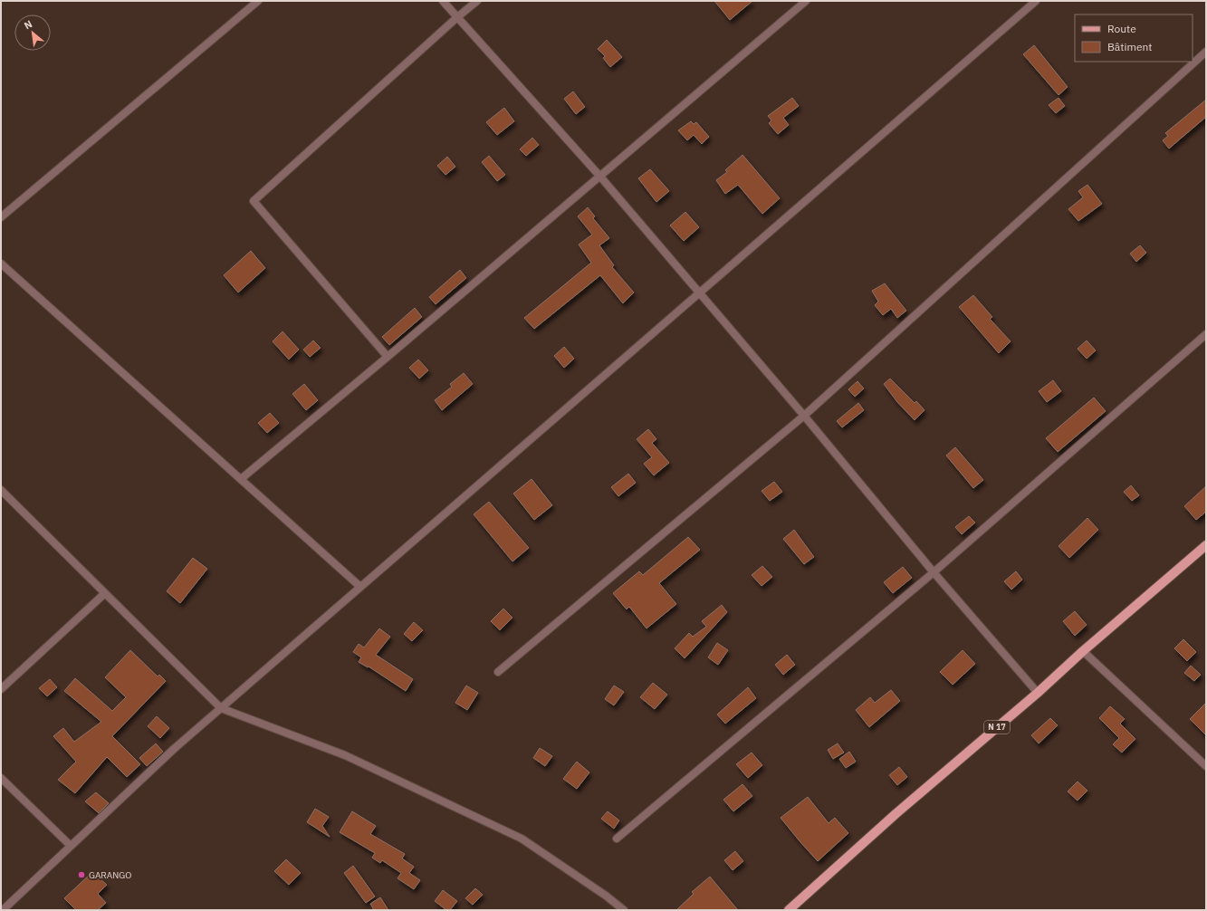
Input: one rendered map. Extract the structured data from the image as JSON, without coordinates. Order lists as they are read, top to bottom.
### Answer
{
  "streets": {
    "main road": ["N 17"]
  },
  "places": ["GARANGO"],
  "legend": ["Route", "Bâtiment"],
  "north": "top left"
}
